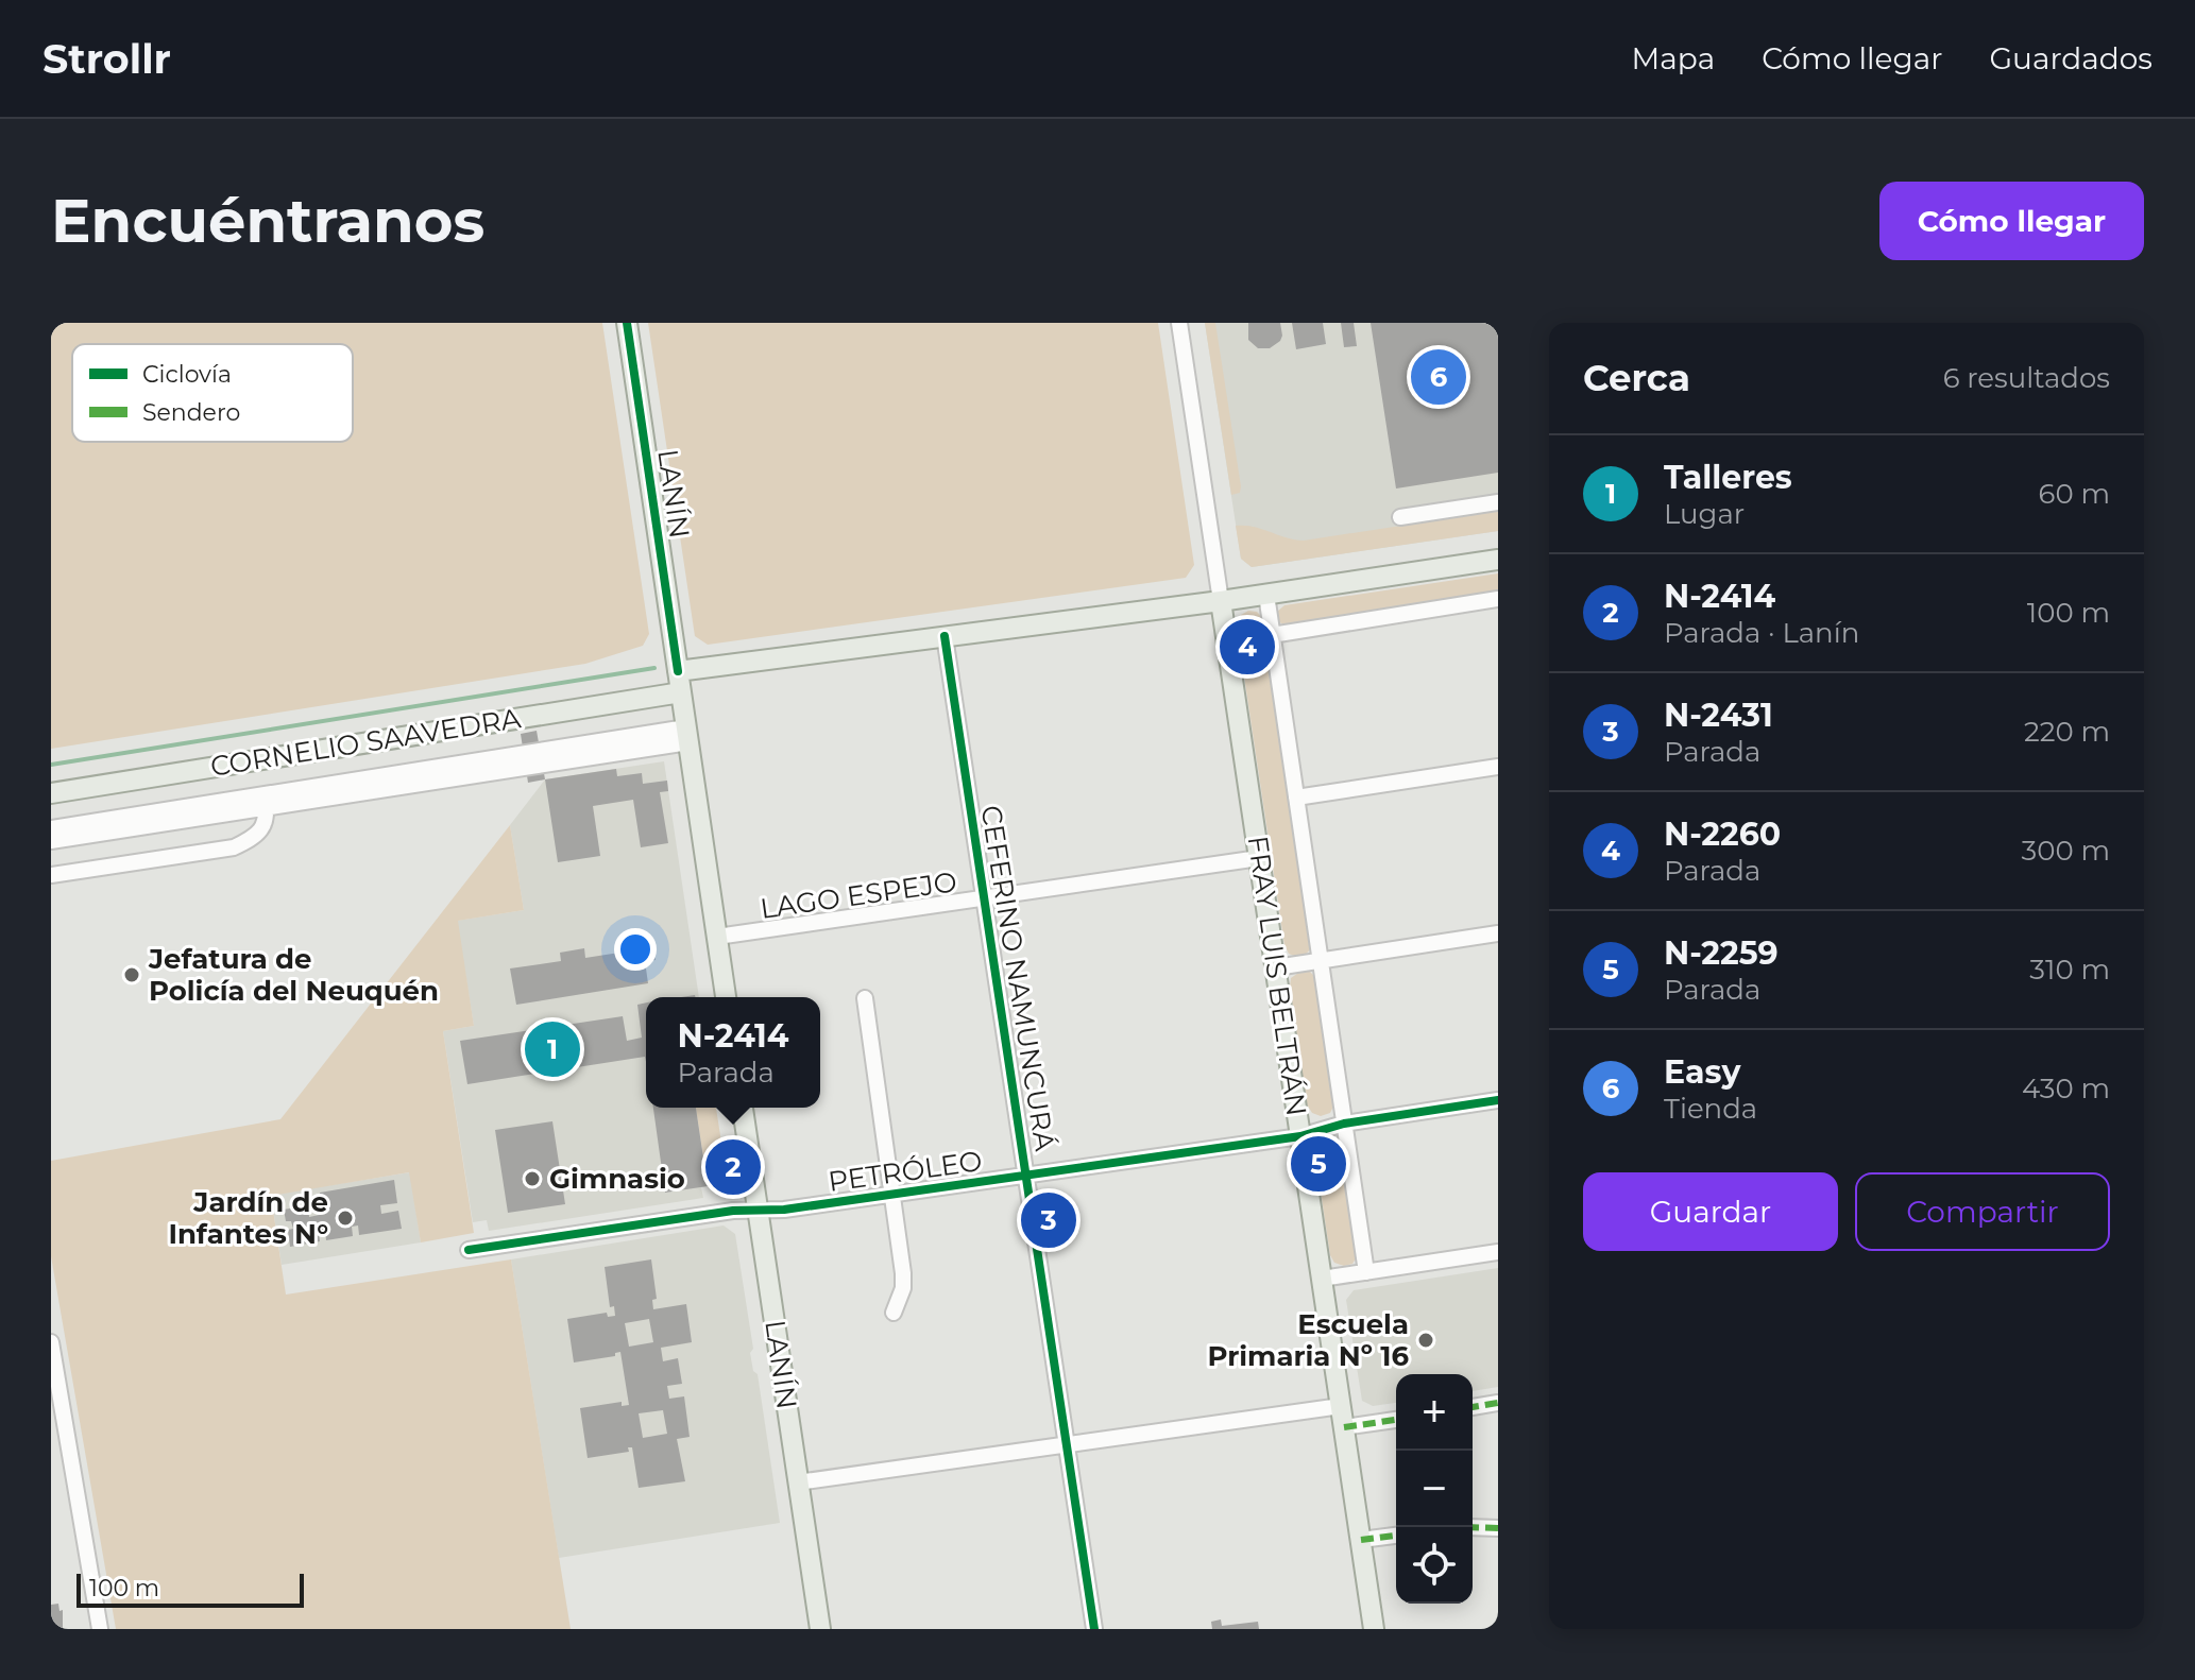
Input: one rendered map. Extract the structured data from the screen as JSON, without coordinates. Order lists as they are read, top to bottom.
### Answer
{
  "streets": {
    "main road": ["LANÍN", "CORNELIO SAAVEDRA", "FRAY LUIS BELTRÁN"],
    "street": ["LAGO ESPEJO", "CEFERINO NAMUNCURÁ", "PETRÓLEO"]
  },
  "crossings": [
    ["LANÍN", "CORNELIO SAAVEDRA"],
    ["LANÍN", "LAGO ESPEJO"],
    ["LANÍN", "PETRÓLEO"],
    ["LAGO ESPEJO", "FRAY LUIS BELTRÁN"],
    ["LAGO ESPEJO", "CEFERINO NAMUNCURÁ"],
    ["FRAY LUIS BELTRÁN", "PETRÓLEO"],
    ["CEFERINO NAMUNCURÁ", "PETRÓLEO"]
  ],
  "places": [
    "Jefatura de Policía del Neuquén",
    "Gimnasio",
    "Jardín de Infantes N°",
    "Escuela Primaria Nº 16"
  ],
  "legend": ["Ciclovía", "Sendero"],
  "scale_bar": "100 m",
  "page": {
    "header": "Strollr",
    "nav": ["Mapa", "Cómo llegar", "Guardados"],
    "buttons": [
      "Cómo llegar",
      ["Guardar", "Compartir"]
    ],
    "title": "Encuéntranos",
    "heading": ["Cerca", "6 resultados"],
    "pins": [
      "6",
      "4",
      "1",
      "5",
      "2",
      "3"
    ],
    "list": [
      {
        "mark": "1",
        "name": "Talleres",
        "note": "Lugar",
        "value": "60 m"
      },
      {
        "mark": "2",
        "name": "N-2414",
        "note": "Parada · Lanín",
        "value": "100 m"
      },
      {
        "mark": "3",
        "name": "N-2431",
        "note": "Parada",
        "value": "220 m"
      },
      {
        "mark": "4",
        "name": "N-2260",
        "note": "Parada",
        "value": "300 m"
      },
      {
        "mark": "5",
        "name": "N-2259",
        "note": "Parada",
        "value": "310 m"
      },
      {
        "mark": "6",
        "name": "Easy",
        "note": "Tienda",
        "value": "430 m"
      }
    ],
    "popup": ["N-2414", "Parada"],
    "map_buttons": ["+", "−"],
    "scale": "100 m"
  }
}
